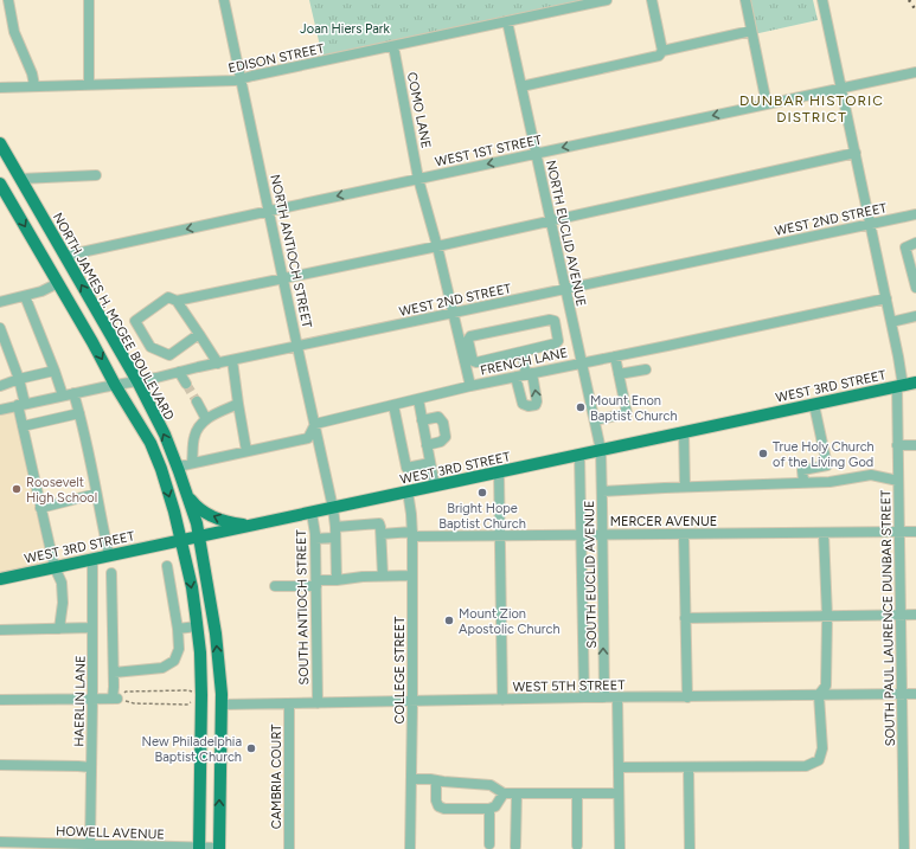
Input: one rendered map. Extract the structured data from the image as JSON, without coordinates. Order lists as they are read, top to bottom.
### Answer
{
  "streets": {
    "main road": ["NORTH JAMES H. MCGEE BOULEVARD", "WEST 3RD STREET"],
    "street": [
      "EDISON STREET",
      "COMO LANE",
      "WEST 1ST STREET",
      "WEST 2ND STREET",
      "NORTH EUCLID AVENUE",
      "NORTH ANTIOCH STREET",
      "FRENCH LANE",
      "MERCER AVENUE",
      "SOUTH EUCLID AVENUE",
      "SOUTH ANTIOCH STREET",
      "SOUTH PAUL LAURENCE DUNBAR STREET",
      "COLLEGE STREET",
      "WEST 5TH STREET",
      "HAERLIN LANE",
      "CAMBRIA COURT",
      "HOWELL AVENUE"
    ]
  },
  "crossings": [
    ["EDISON STREET", "COMO LANE"],
    ["EDISON STREET", "NORTH EUCLID AVENUE"],
    ["EDISON STREET", "NORTH ANTIOCH STREET"],
    ["COMO LANE", "WEST 1ST STREET"],
    ["COMO LANE", "WEST 2ND STREET"],
    ["COMO LANE", "FRENCH LANE"],
    ["WEST 1ST STREET", "NORTH EUCLID AVENUE"],
    ["WEST 1ST STREET", "NORTH ANTIOCH STREET"],
    ["WEST 1ST STREET", "NORTH JAMES H. MCGEE BOULEVARD"],
    ["WEST 1ST STREET", "SOUTH PAUL LAURENCE DUNBAR STREET"],
    ["WEST 2ND STREET", "NORTH EUCLID AVENUE"],
    ["WEST 2ND STREET", "NORTH ANTIOCH STREET"],
    ["WEST 2ND STREET", "NORTH JAMES H. MCGEE BOULEVARD"],
    ["WEST 2ND STREET", "SOUTH PAUL LAURENCE DUNBAR STREET"],
    ["NORTH EUCLID AVENUE", "FRENCH LANE"],
    ["NORTH EUCLID AVENUE", "WEST 3RD STREET"],
    ["NORTH EUCLID AVENUE", "SOUTH EUCLID AVENUE"],
    ["NORTH ANTIOCH STREET", "FRENCH LANE"],
    ["NORTH ANTIOCH STREET", "WEST 3RD STREET"],
    ["NORTH JAMES H. MCGEE BOULEVARD", "WEST 3RD STREET"],
    ["NORTH JAMES H. MCGEE BOULEVARD", "WEST 5TH STREET"],
    ["NORTH JAMES H. MCGEE BOULEVARD", "HOWELL AVENUE"],
    ["FRENCH LANE", "SOUTH PAUL LAURENCE DUNBAR STREET"],
    ["WEST 3RD STREET", "SOUTH EUCLID AVENUE"],
    ["WEST 3RD STREET", "SOUTH ANTIOCH STREET"],
    ["WEST 3RD STREET", "SOUTH PAUL LAURENCE DUNBAR STREET"],
    ["WEST 3RD STREET", "COLLEGE STREET"],
    ["WEST 3RD STREET", "HAERLIN LANE"],
    ["MERCER AVENUE", "SOUTH EUCLID AVENUE"],
    ["MERCER AVENUE", "SOUTH PAUL LAURENCE DUNBAR STREET"],
    ["MERCER AVENUE", "COLLEGE STREET"],
    ["SOUTH EUCLID AVENUE", "WEST 5TH STREET"],
    ["SOUTH ANTIOCH STREET", "WEST 5TH STREET"],
    ["SOUTH PAUL LAURENCE DUNBAR STREET", "WEST 5TH STREET"],
    ["COLLEGE STREET", "WEST 5TH STREET"],
    ["WEST 5TH STREET", "CAMBRIA COURT"],
    ["HAERLIN LANE", "HOWELL AVENUE"]
  ],
  "districts": ["DUNBAR HISTORIC DISTRICT"],
  "parks": ["Joan Hiers Park"],
  "places": [
    "Mount Enon Baptist Church",
    "True Holy Church of the Living God",
    "Roosevelt High School",
    "Bright Hope Baptist Church",
    "Mount Zion Apostolic Church",
    "New Philadelphia Baptist Church"
  ]
}
